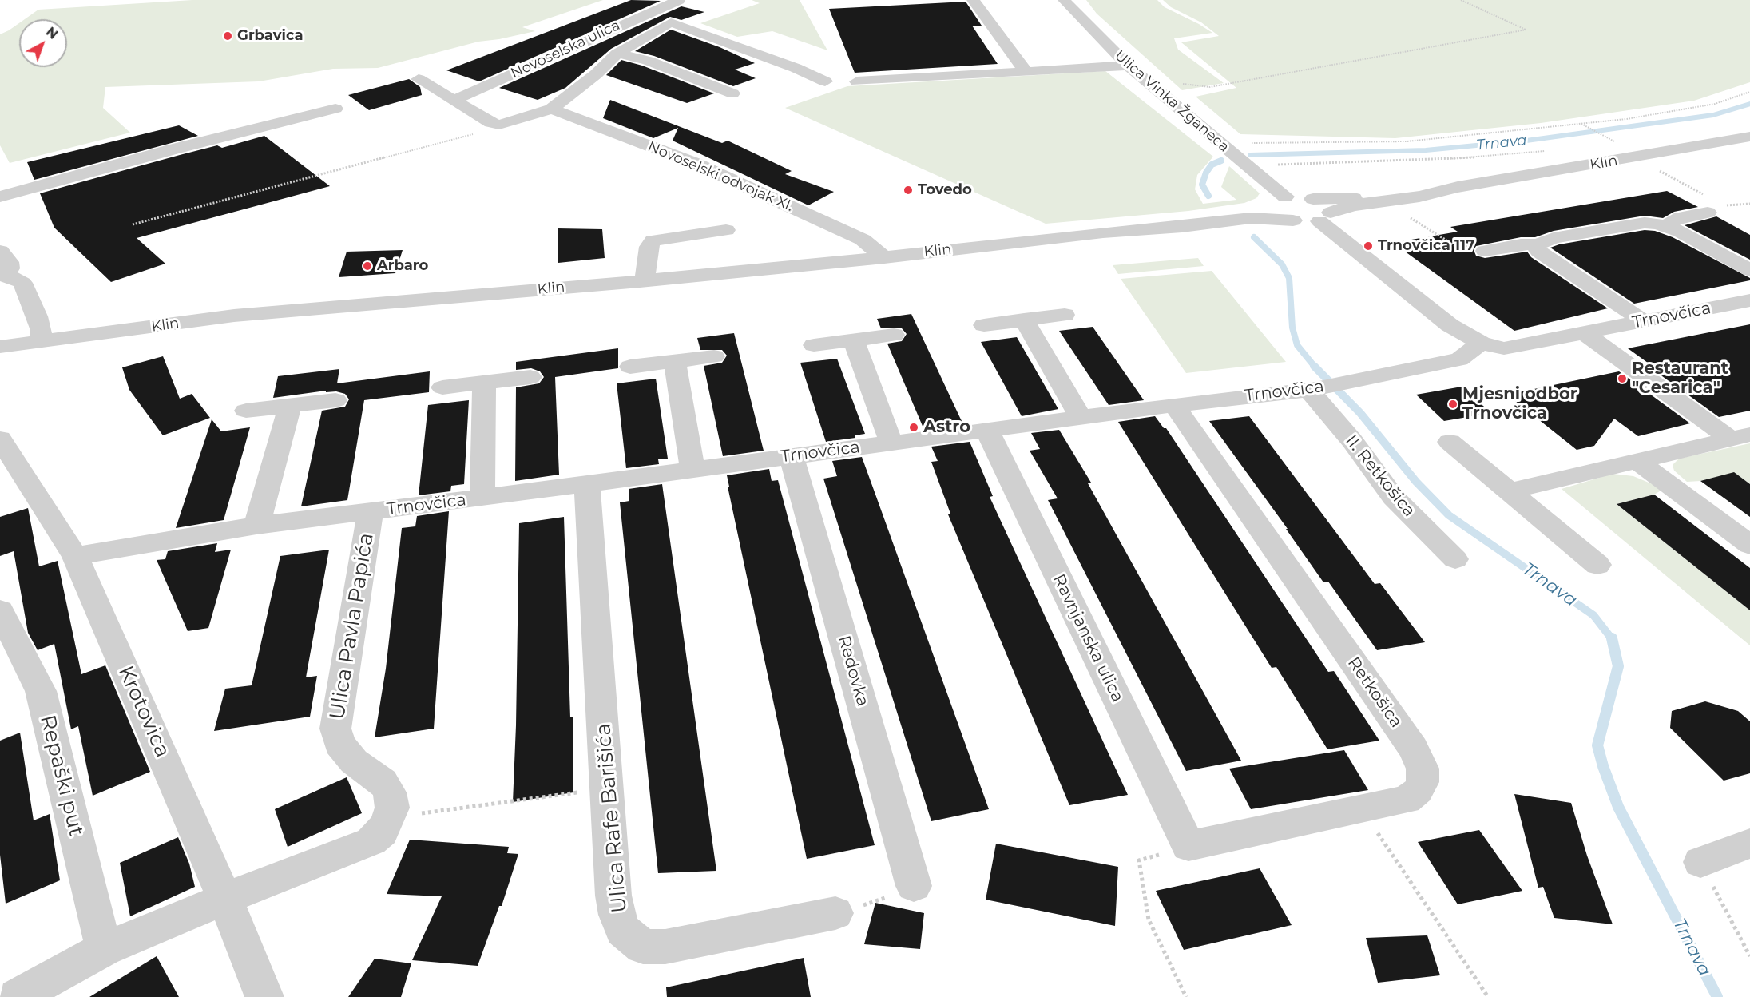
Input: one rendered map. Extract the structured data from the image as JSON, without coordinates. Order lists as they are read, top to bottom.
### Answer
{
  "streets": {
    "street": [
      "Novoselska ulica",
      "Ulica Vinka Žganeca",
      "Klin",
      "Novoselski odvojak XI.",
      "Trnovčica",
      "II. Retkošica",
      "Ulica Pavla Papića",
      "Ravnjanska ulica",
      "Redovka",
      "Retkošica",
      "Krotovica",
      "Repaški put",
      "Ulica Rafe Barišića"
    ]
  },
  "crossings": [
    ["Ulica Vinka Žganeca", "Klin"],
    ["Klin", "Novoselski odvojak XI."],
    ["Klin", "Trnovčica"],
    ["Trnovčica", "II. Retkošica"],
    ["Trnovčica", "Ulica Pavla Papića"],
    ["Trnovčica", "Ravnjanska ulica"],
    ["Trnovčica", "Redovka"],
    ["Trnovčica", "Retkošica"],
    ["Trnovčica", "Krotovica"],
    ["Trnovčica", "Ulica Rafe Barišića"],
    ["Ravnjanska ulica", "Retkošica"]
  ],
  "water": ["Trnava"],
  "places": [
    "Grbavica",
    "Tovedo",
    "Trnovčica 117",
    "Arbaro",
    "Restaurant \"Cesarica\"",
    "Mjesni odbor Trnovčica",
    "Astro"
  ],
  "north": "top right"
}
